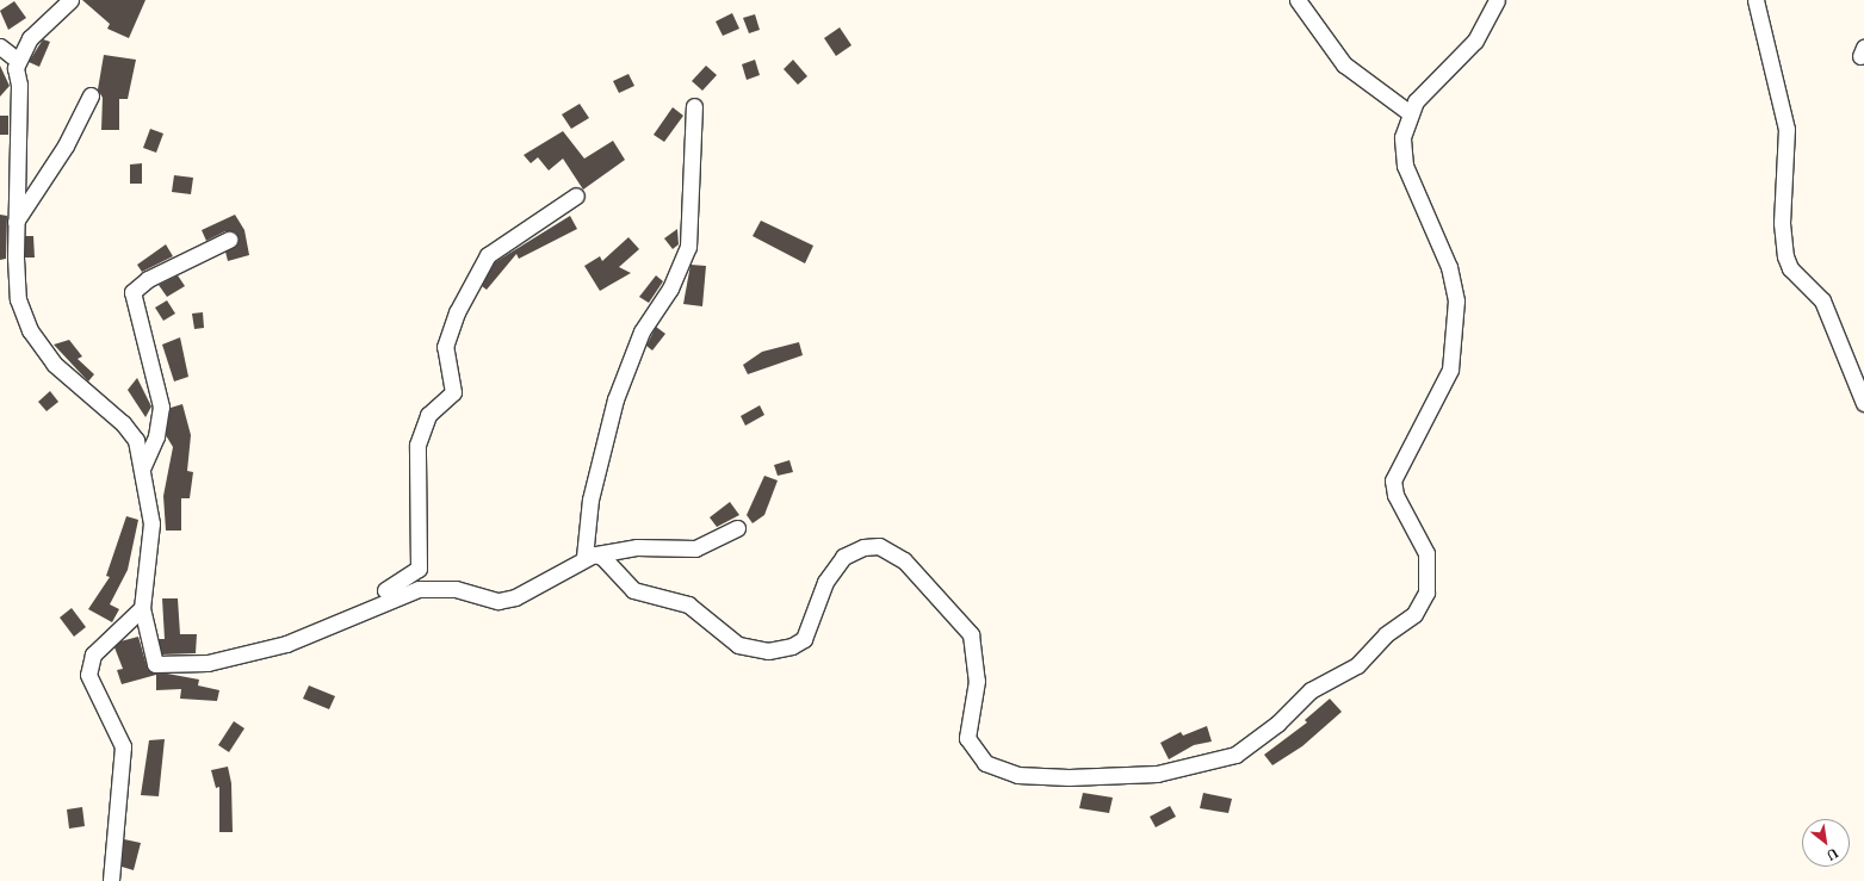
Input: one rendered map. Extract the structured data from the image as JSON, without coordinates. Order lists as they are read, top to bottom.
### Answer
{
  "north": "bottom right"
}
